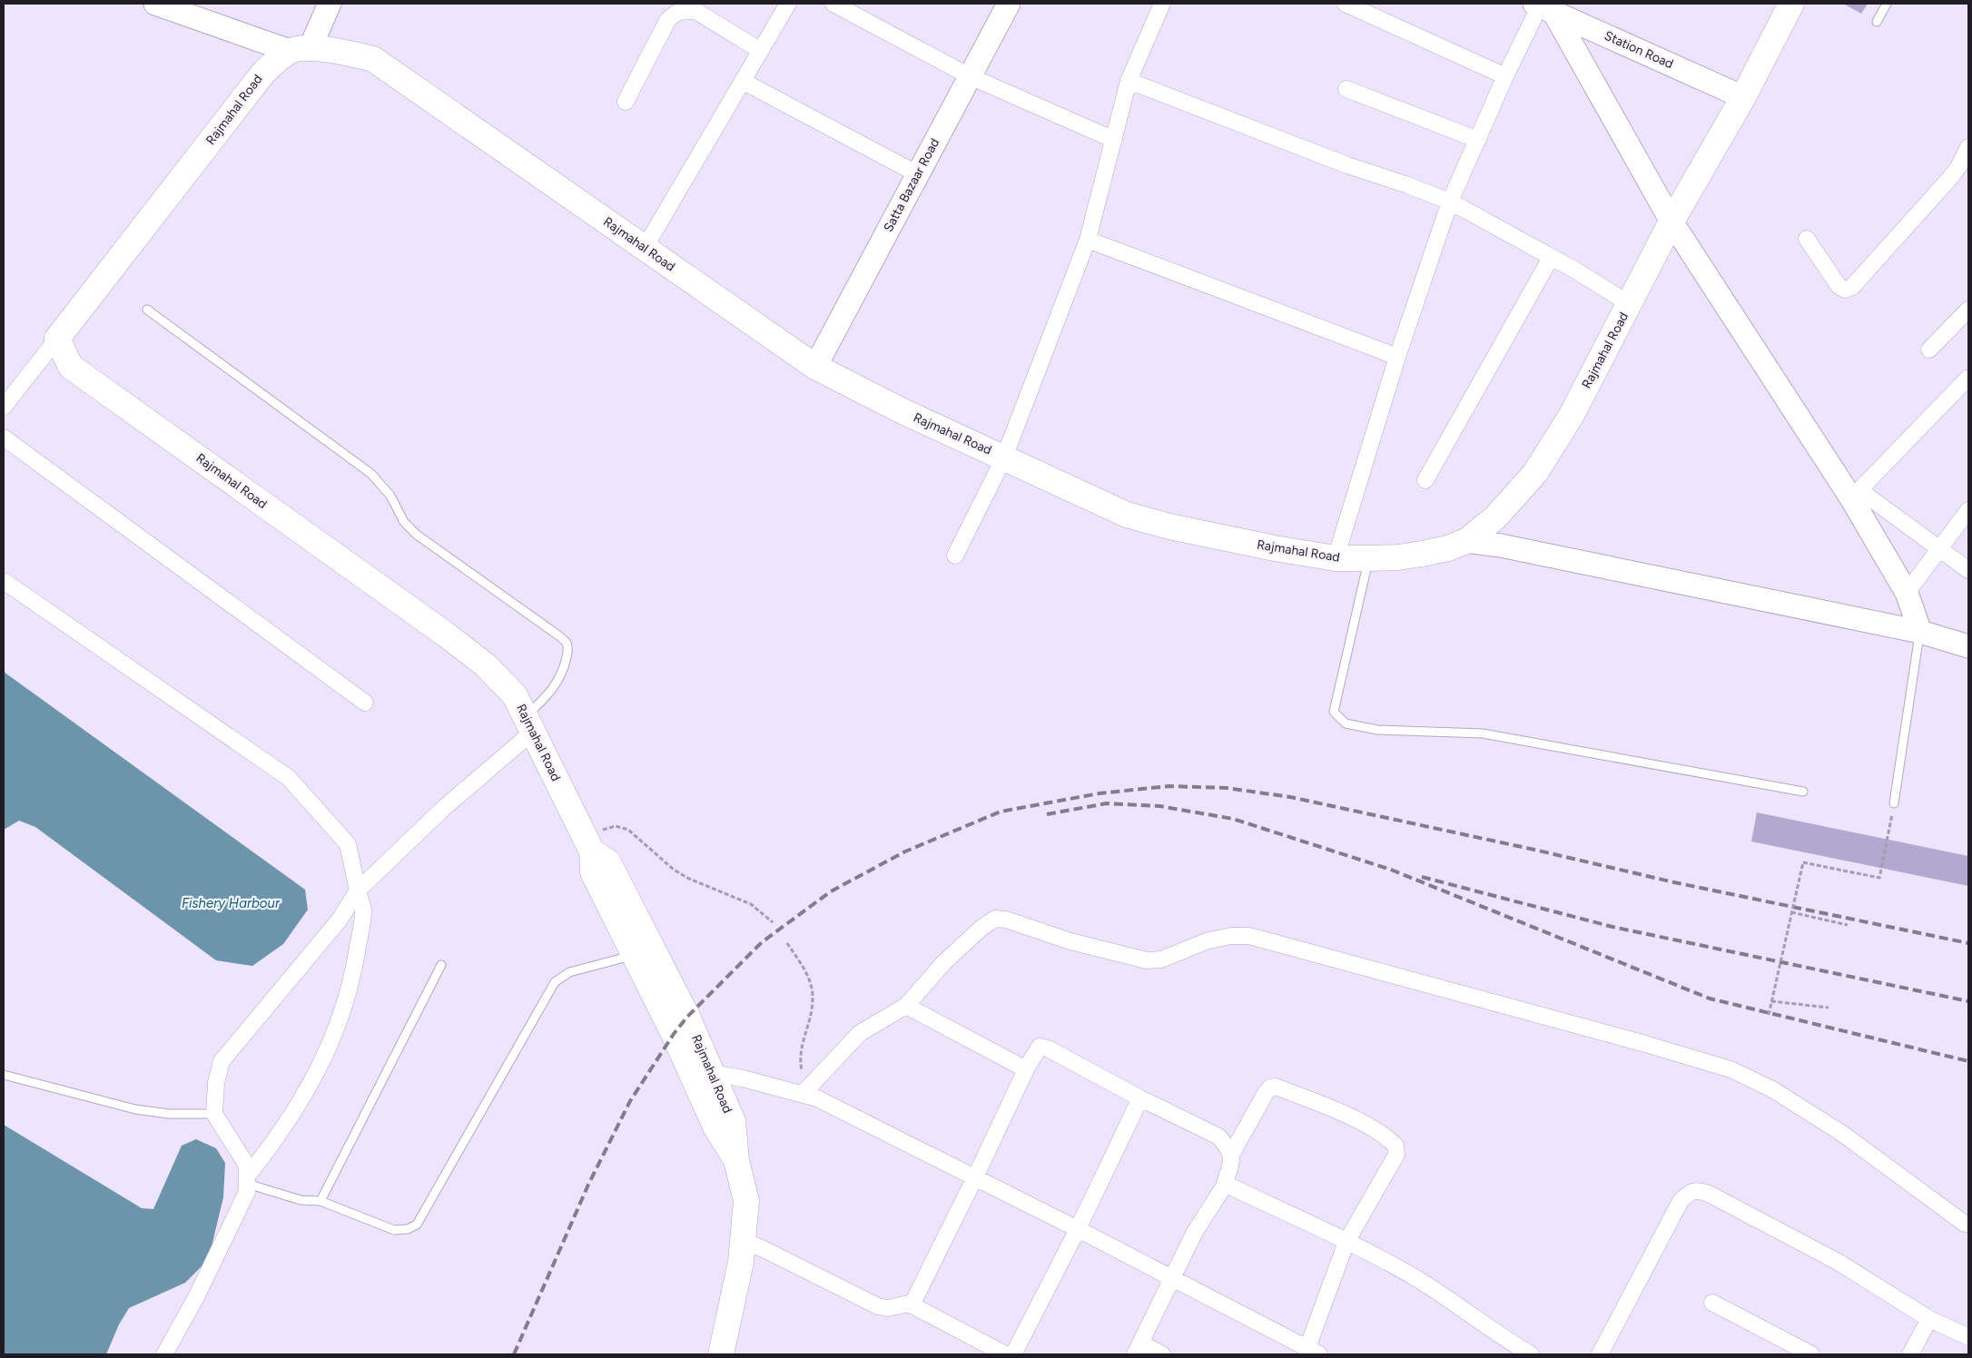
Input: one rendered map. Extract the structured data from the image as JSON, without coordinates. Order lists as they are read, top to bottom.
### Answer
{
  "streets": {
    "main road": ["Rajmahal Road"],
    "street": ["Station Road", "Satta Bazaar Road"]
  },
  "crossings": [
    ["Station Road", "Rajmahal Road"],
    ["Rajmahal Road", "Satta Bazaar Road"]
  ],
  "water": ["Fishery Harbour"]
}
